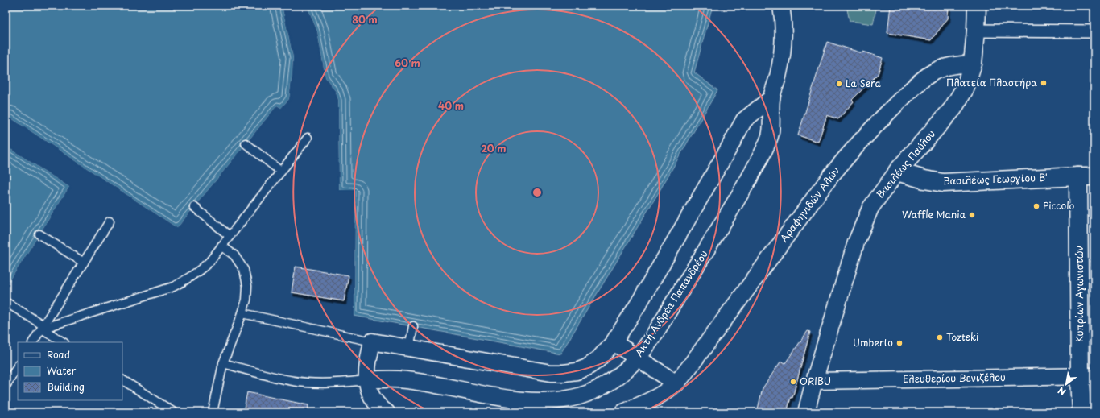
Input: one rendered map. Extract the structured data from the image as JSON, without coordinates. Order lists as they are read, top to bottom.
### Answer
{
  "streets": {
    "street": [
      "Βασιλέως Παύλου",
      "Βασιλέως Γεωργίου Β'",
      "Αραφηνιδών Αλών",
      "Κυπρίων Αγωνιστών",
      "Ακτή Ανδρέα Παπανδρέου",
      "Ελευθερίου Βενιζέλου"
    ]
  },
  "crossings": [
    ["Βασιλέως Παύλου", "Βασιλέως Γεωργίου Β'"],
    ["Βασιλέως Παύλου", "Αραφηνιδών Αλών"],
    ["Βασιλέως Παύλου", "Ελευθερίου Βενιζέλου"],
    ["Βασιλέως Γεωργίου Β'", "Κυπρίων Αγωνιστών"],
    ["Κυπρίων Αγωνιστών", "Ελευθερίου Βενιζέλου"]
  ],
  "places": [
    "Πλατεία Πλαστήρα",
    "La Sera",
    "Piccolo",
    "Waffle Mania",
    "Tozteki",
    "Umberto",
    "ORIBU"
  ],
  "legend": ["Road", "Water", "Building"],
  "north": "bottom left",
  "rings": [
    "80 m",
    "60 m",
    "40 m",
    "20 m"
  ]
}
